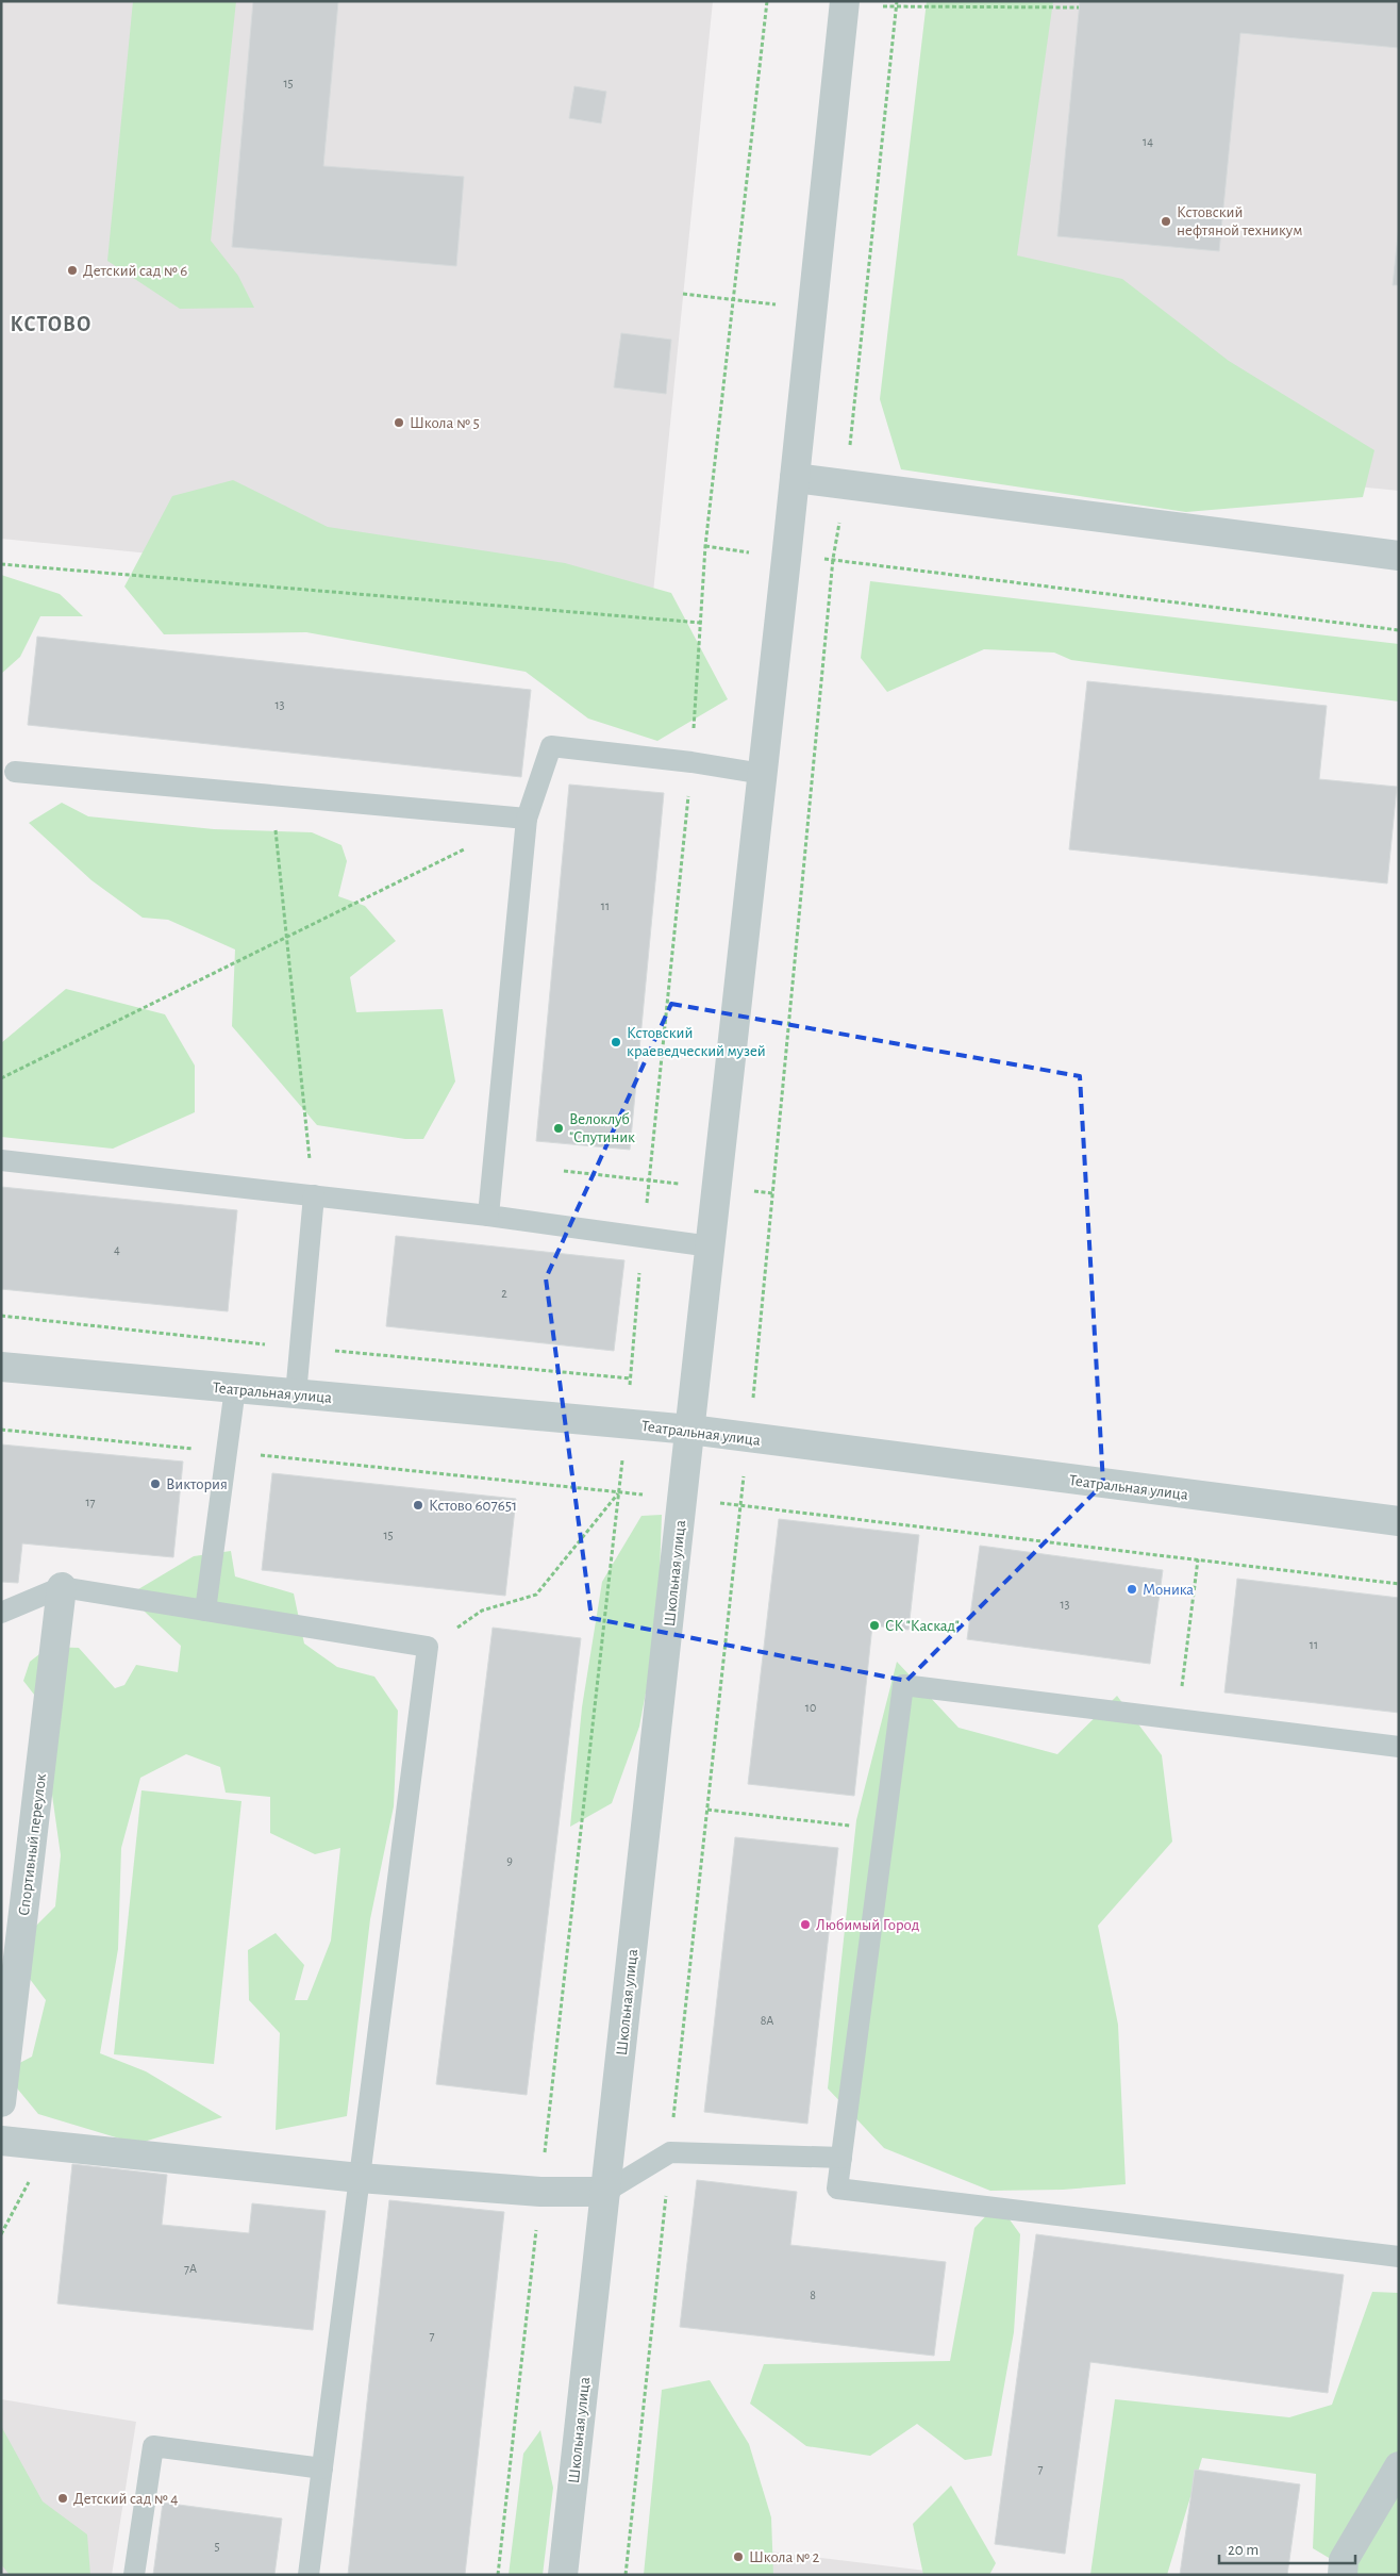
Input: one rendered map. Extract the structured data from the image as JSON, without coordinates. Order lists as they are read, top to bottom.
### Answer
{
  "streets": {
    "street": ["Театральная улица", "Школьная улица", "Спортивный переулок"]
  },
  "crossings": [
    ["Театральная улица", "Школьная улица"]
  ],
  "districts": ["КСТОВО"],
  "places": [
    "Кстовский нефтяной техникум",
    "Детский сад № 6",
    "Школа № 5",
    "Кстовский краеведческий музей",
    "Велоклуб \"Спутиник",
    "Виктория",
    "Кстово 607651",
    "Моника",
    "СК \"Каскад\"",
    "Любимый Город",
    "Детский сад № 4",
    "Школа № 2"
  ],
  "house_numbers": [
    "15",
    "14",
    "13",
    "11",
    "4",
    "2",
    "17",
    "15",
    "13",
    "11",
    "10",
    "9",
    "8А",
    "7А",
    "8",
    "7",
    "7",
    "5"
  ],
  "scale_bar": "20 m"
}
